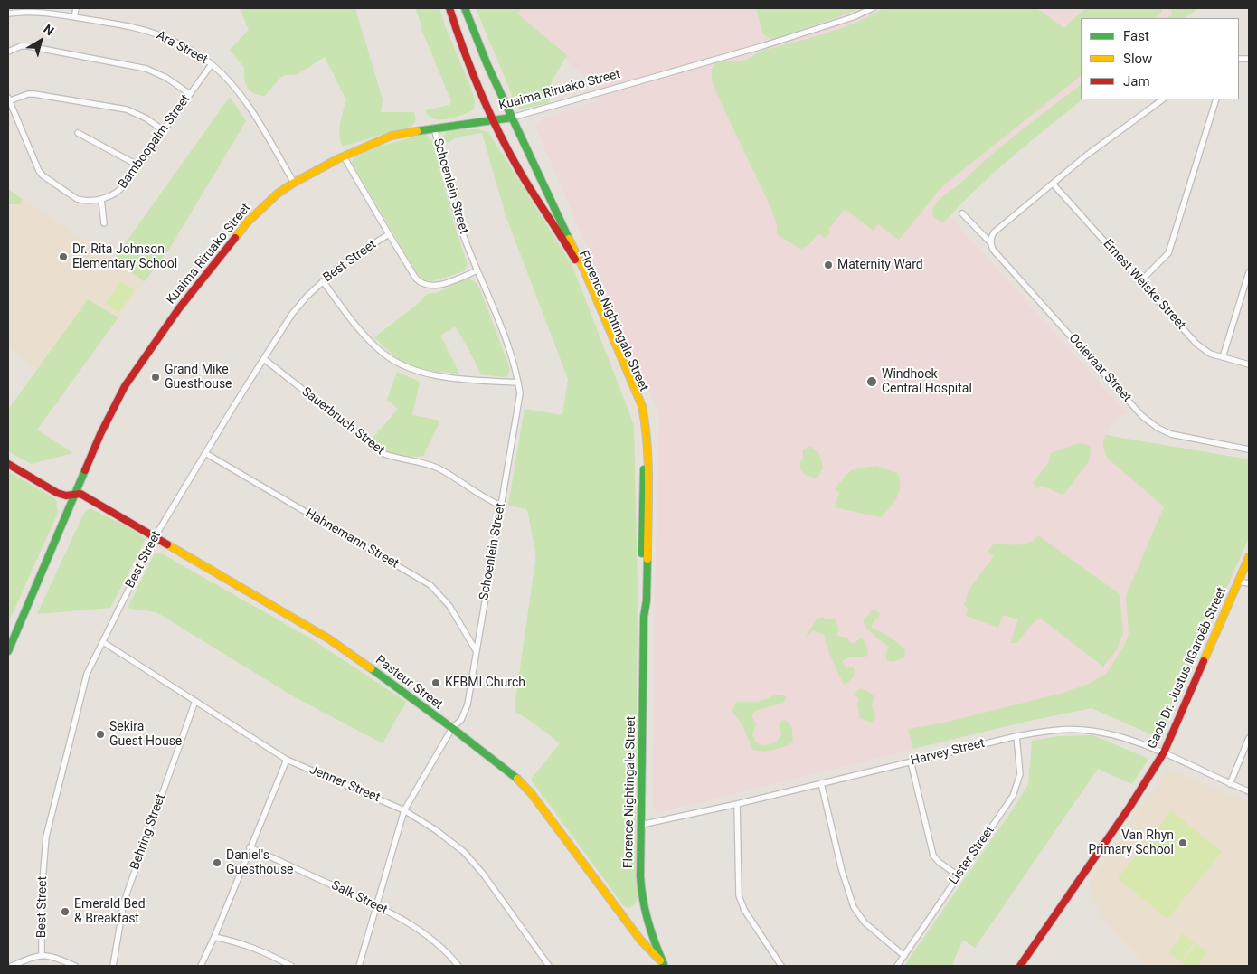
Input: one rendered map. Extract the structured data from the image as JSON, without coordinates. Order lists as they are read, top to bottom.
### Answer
{
  "streets": {
    "main road": [
      "Kuaima Riruako Street",
      "Florence Nightingale Street",
      "Gaob Dr. Justus ǁGaroëb Street",
      "Pasteur Street"
    ],
    "street": [
      "Ara Street",
      "Bamboopalm Street",
      "Schoenlein Street",
      "Best Street",
      "Ernest Weiske Street",
      "Ooievaar Street",
      "Sauerbruch Street",
      "Hahnemann Street",
      "Harvey Street",
      "Jenner Street",
      "Behring Street",
      "Lister Street",
      "Salk Street"
    ]
  },
  "crossings": [
    ["Ara Street", "Kuaima Riruako Street"],
    ["Ara Street", "Bamboopalm Street"],
    ["Kuaima Riruako Street", "Schoenlein Street"],
    ["Kuaima Riruako Street", "Florence Nightingale Street"],
    ["Kuaima Riruako Street", "Pasteur Street"],
    ["Schoenlein Street", "Sauerbruch Street"],
    ["Schoenlein Street", "Hahnemann Street"],
    ["Schoenlein Street", "Pasteur Street"],
    ["Schoenlein Street", "Jenner Street"],
    ["Schoenlein Street", "Salk Street"],
    ["Best Street", "Sauerbruch Street"],
    ["Best Street", "Hahnemann Street"],
    ["Best Street", "Pasteur Street"],
    ["Best Street", "Jenner Street"],
    ["Florence Nightingale Street", "Pasteur Street"],
    ["Florence Nightingale Street", "Harvey Street"],
    ["Gaob Dr. Justus ǁGaroëb Street", "Harvey Street"],
    ["Harvey Street", "Lister Street"],
    ["Jenner Street", "Behring Street"]
  ],
  "places": [
    "Dr. Rita Johnson Elementary School",
    "Maternity Ward",
    "Grand Mike Guesthouse",
    "Windhoek Central Hospital",
    "KFBMI Church",
    "Sekira Guest House",
    "Van Rhyn Primary School",
    "Daniel's Guesthouse",
    "Emerald Bed & Breakfast"
  ],
  "legend": ["Fast", "Slow", "Jam"],
  "north": "top right"
}
